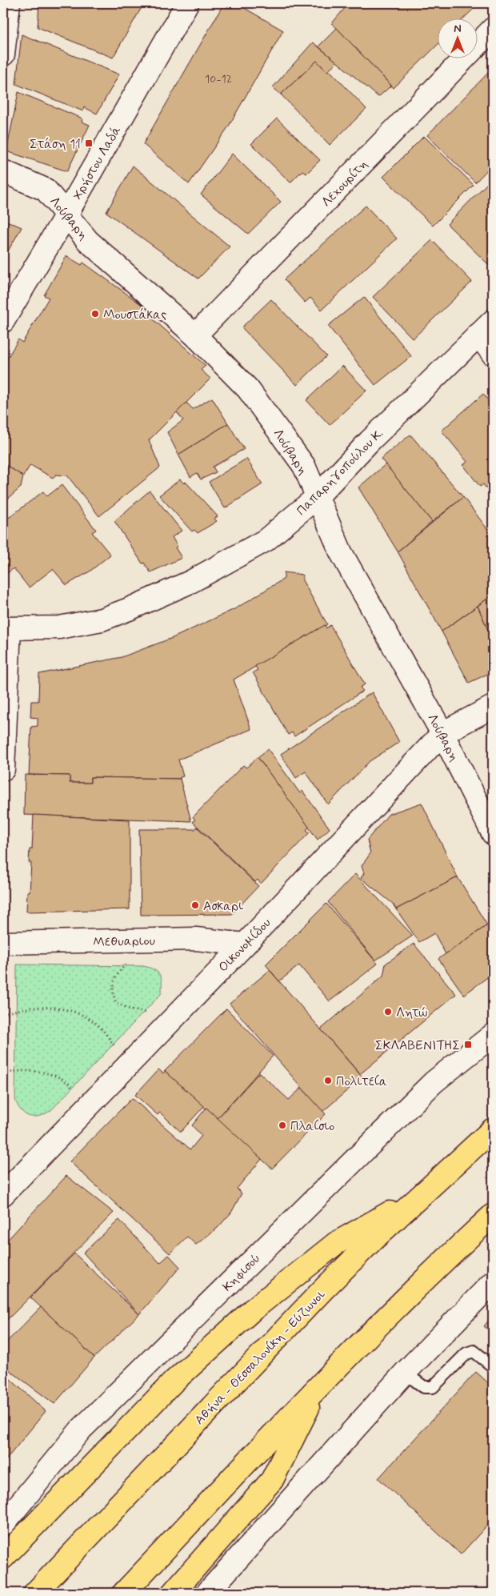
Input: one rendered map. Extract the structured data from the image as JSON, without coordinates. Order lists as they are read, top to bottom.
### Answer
{
  "streets": {
    "highway": ["Αθήνα - Θεσσαλονίκη - Εύζωνοι"],
    "street": [
      "Χρήστου Λαδά",
      "Λεχουρίτη",
      "Λούβαρη",
      "Παπαρηγοπούλου Κ.",
      "Μεθυαριου",
      "Οικονομίδου",
      "Κηφισού"
    ]
  },
  "crossings": [
    ["Χρήστου Λαδά", "Λούβαρη"],
    ["Λεχουρίτη", "Λούβαρη"],
    ["Λούβαρη", "Παπαρηγοπούλου Κ."],
    ["Λούβαρη", "Οικονομίδου"],
    ["Μεθυαριου", "Οικονομίδου"]
  ],
  "places": {
    "transit": ["Στάση 11", "ΣΚΛΑΒΕΝΙΤΗΣ"],
    "other": [
      "Μουστάκας",
      "Ασκαρι",
      "Λητώ",
      "Πολιτεία",
      "Πλαίσιο"
    ]
  },
  "house_numbers": ["10-12"],
  "north": "top"
}
